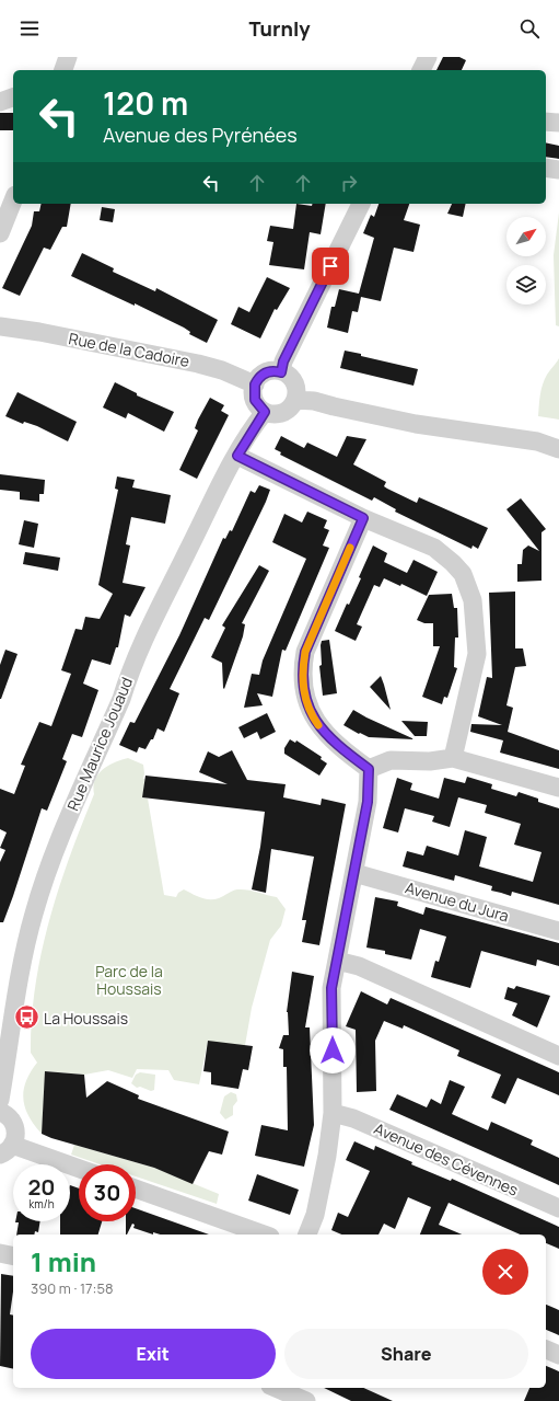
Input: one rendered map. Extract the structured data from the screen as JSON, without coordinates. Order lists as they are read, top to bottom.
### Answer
{
  "streets": {
    "street": [
      "Rue de la Cadoire",
      "Rue Maurice Jouaud",
      "Avenue du Jura",
      "Avenue des Cévennes"
    ]
  },
  "crossings": [
    ["Rue de la Cadoire", "Rue Maurice Jouaud"]
  ],
  "parks": ["Parc de la Houssais"],
  "places": {
    "bus stop": ["La Houssais"]
  },
  "north": "top right",
  "page": {
    "header": "Turnly",
    "turn": ["120 m", "Avenue des Pyrénées"],
    "speed": "20 km/h",
    "limit": "30",
    "heading": ["1 min", "390 m · 17:58"],
    "buttons": ["Exit", "Share"]
  }
}
